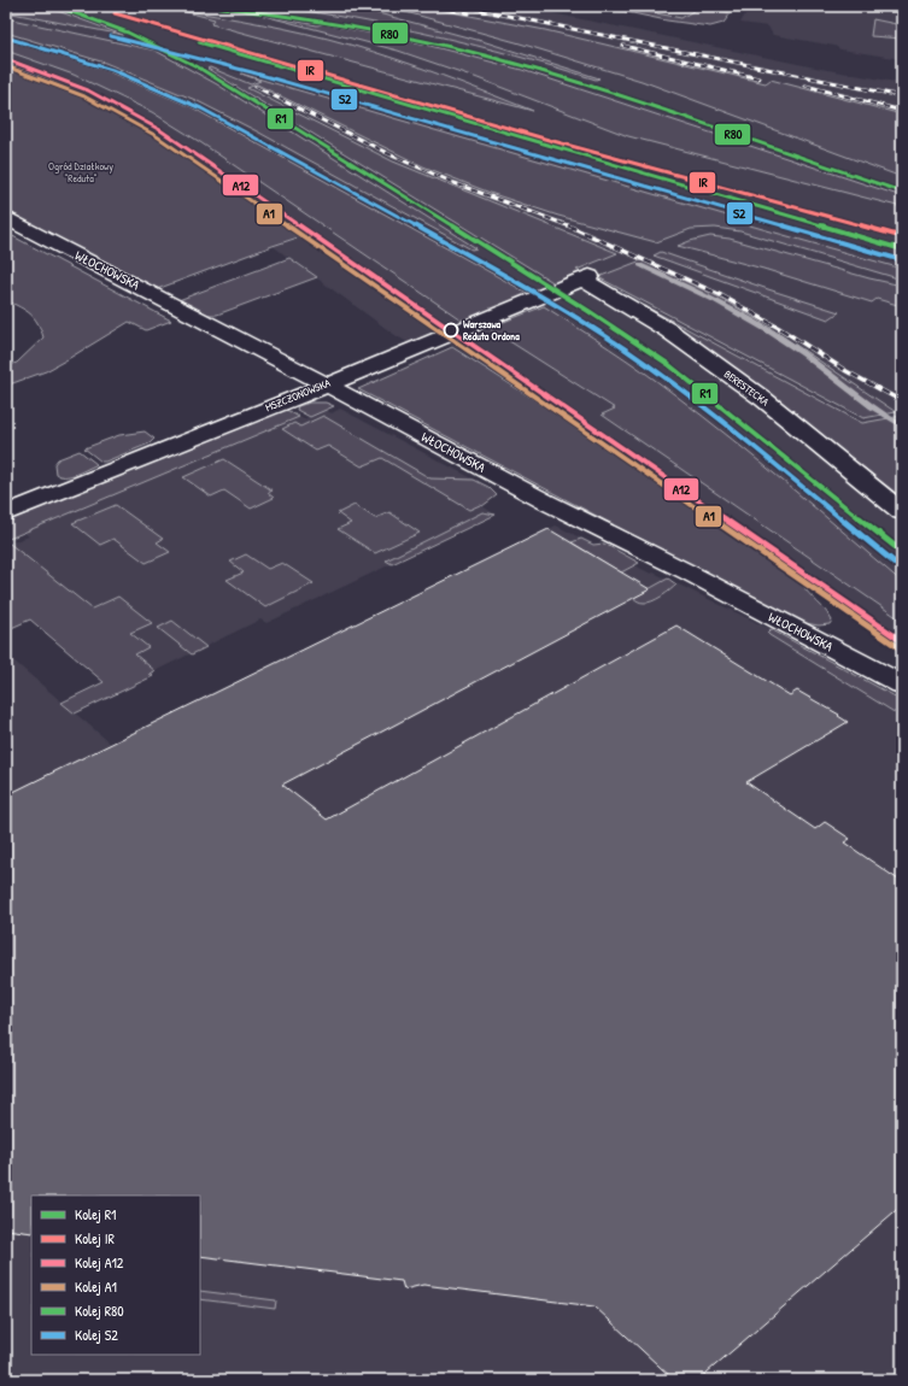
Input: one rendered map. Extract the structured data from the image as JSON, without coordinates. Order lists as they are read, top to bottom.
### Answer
{
  "streets": {
    "street": ["WŁOCHOWSKA", "BERESTECKA", "MSZCZONOWSKA"]
  },
  "crossings": [
    ["WŁOCHOWSKA", "MSZCZONOWSKA"],
    ["BERESTECKA", "MSZCZONOWSKA"]
  ],
  "parks": ["Ogród Działkowy \"Reduta\""],
  "places": ["Warszawa Reduta Ordona"],
  "lines": [
    "rail line R1",
    "rail line R80",
    "rail line IR",
    "rail line S2",
    "rail line A12",
    "rail line A1"
  ],
  "legend": [
    "Kolej R1",
    "Kolej IR",
    "Kolej A12",
    "Kolej A1",
    "Kolej R80",
    "Kolej S2"
  ]
}
